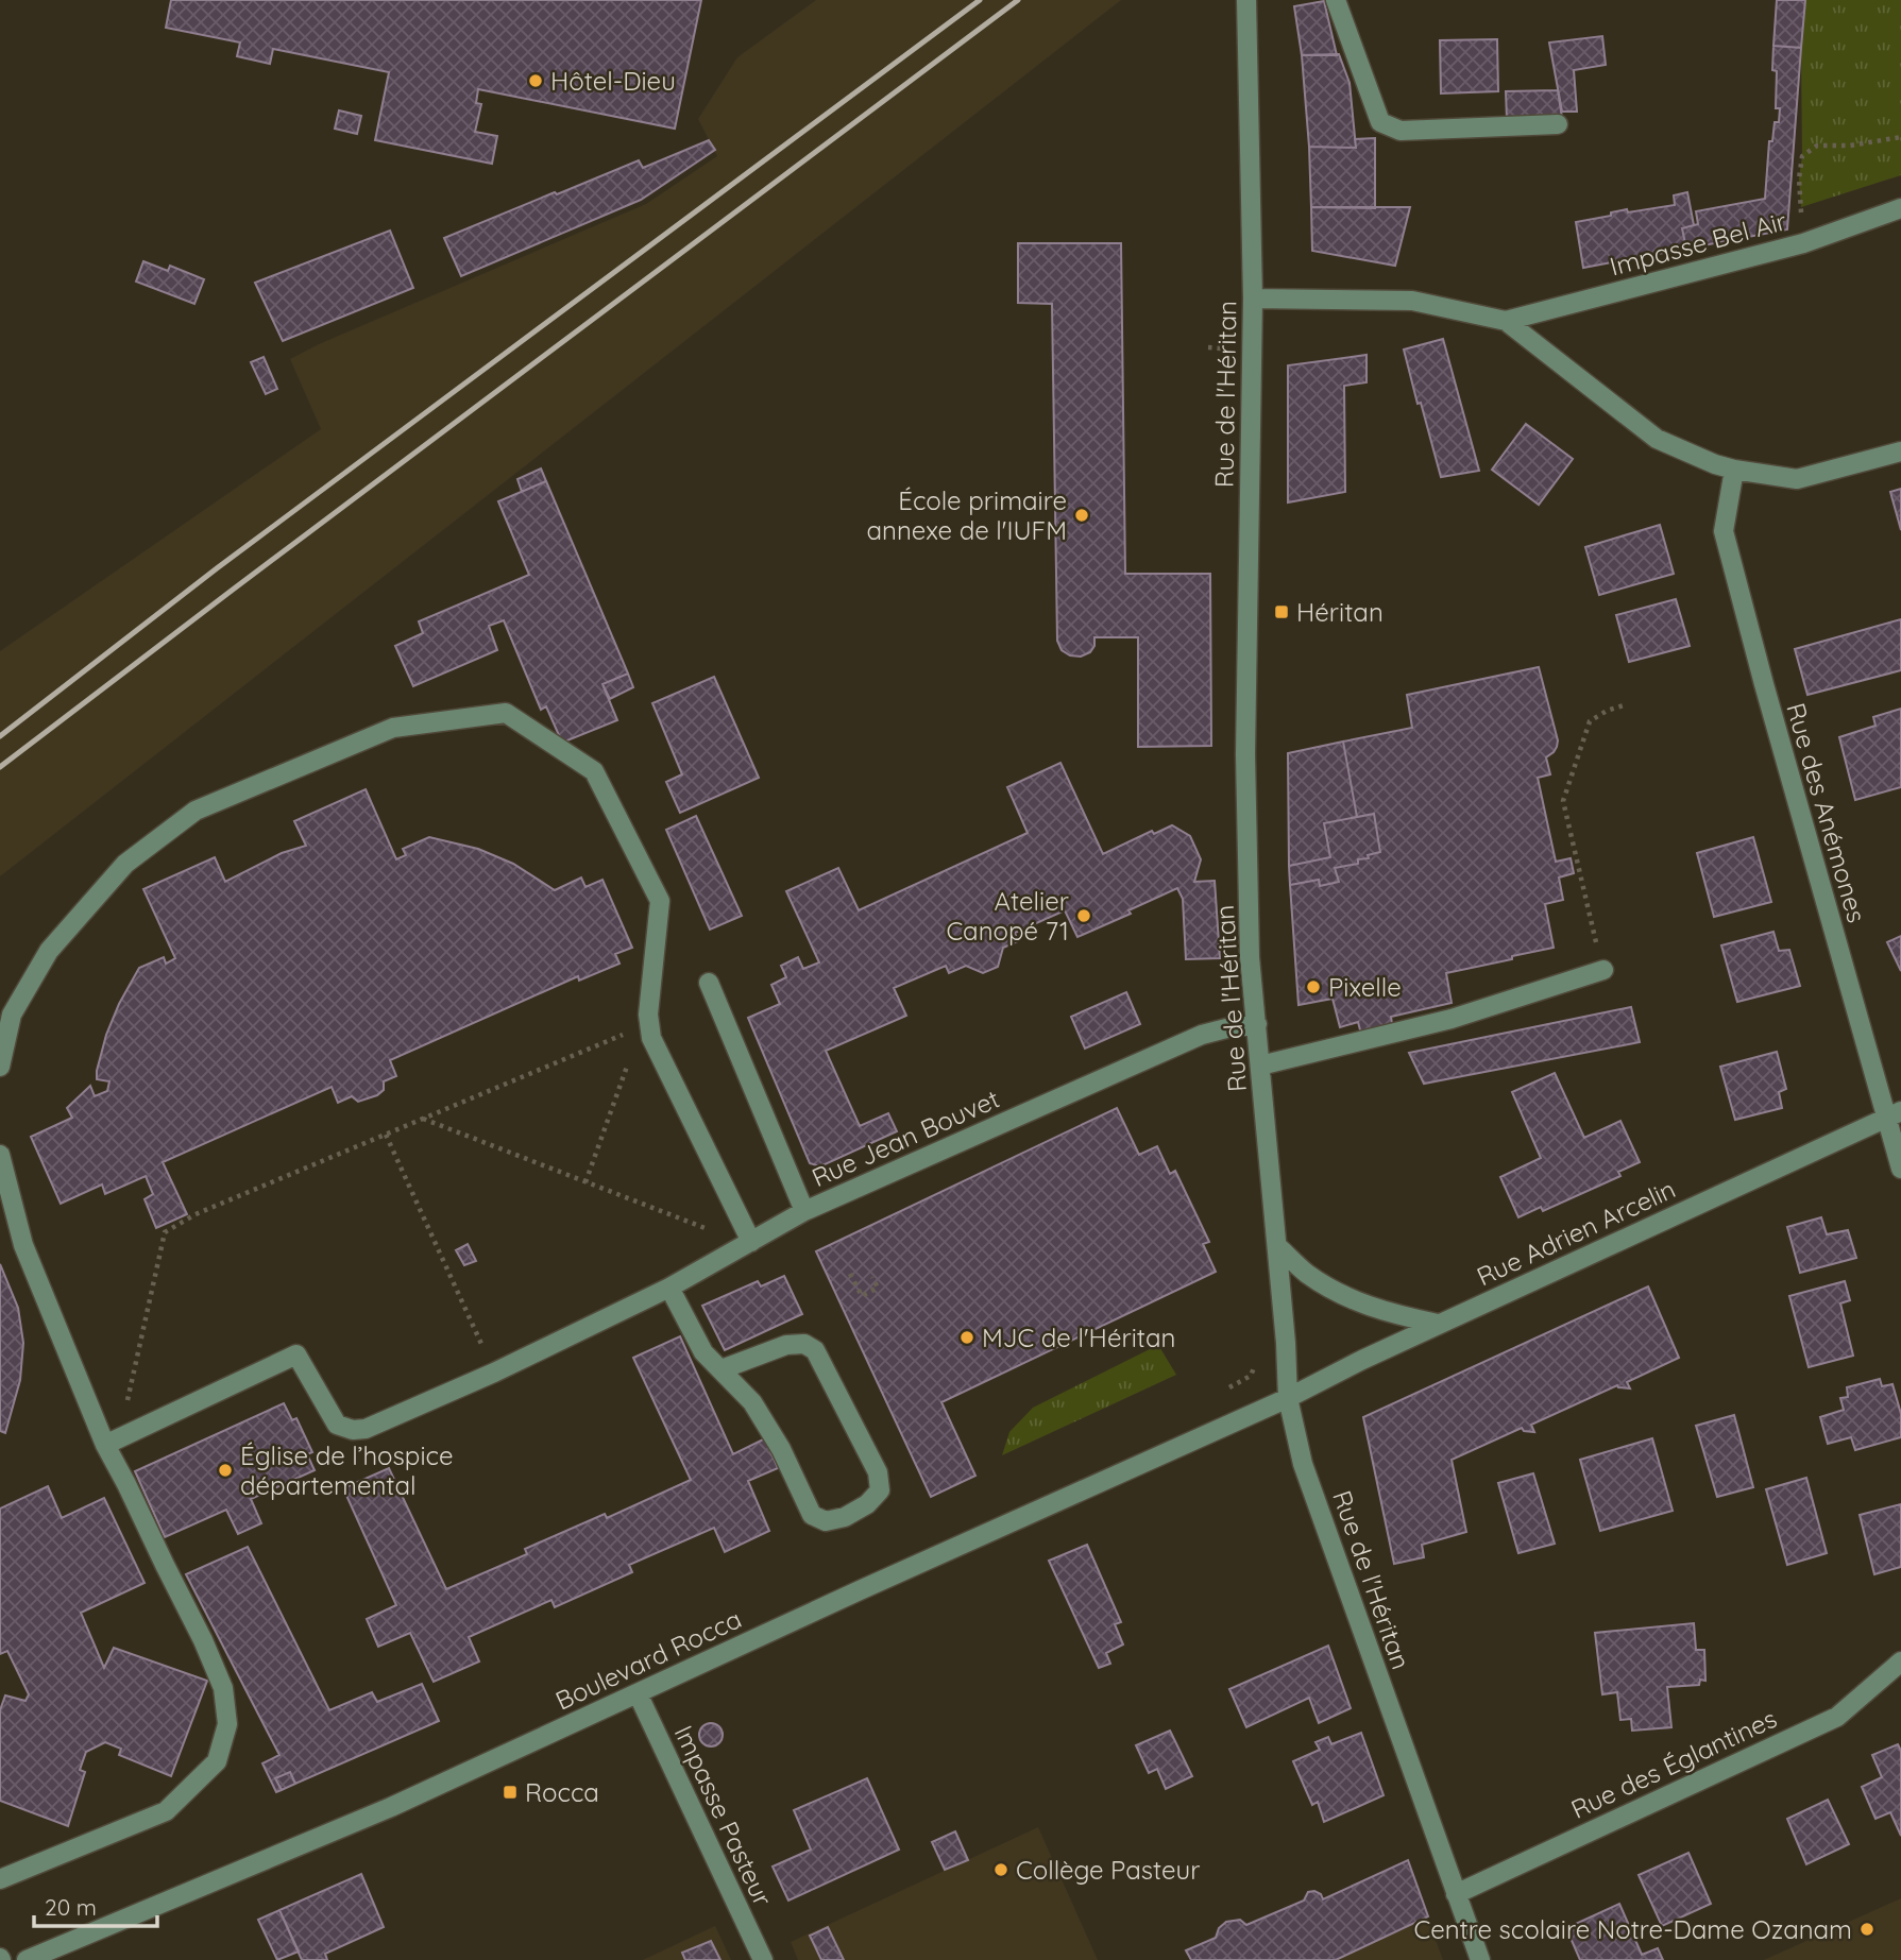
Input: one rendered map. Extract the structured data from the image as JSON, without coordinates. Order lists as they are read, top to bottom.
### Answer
{
  "streets": {
    "street": [
      "Impasse Bel Air",
      "Rue de l'Héritan",
      "Rue des Anémones",
      "Rue Jean Bouvet",
      "Rue Adrien Arcelin",
      "Boulevard Rocca",
      "Rue des Églantines",
      "Impasse Pasteur"
    ]
  },
  "crossings": [
    ["Rue de l'Héritan", "Rue Jean Bouvet"],
    ["Rue de l'Héritan", "Rue Adrien Arcelin"],
    ["Rue de l'Héritan", "Boulevard Rocca"],
    ["Rue de l'Héritan", "Rue des Églantines"],
    ["Rue des Anémones", "Rue Adrien Arcelin"],
    ["Rue Adrien Arcelin", "Boulevard Rocca"],
    ["Boulevard Rocca", "Impasse Pasteur"]
  ],
  "places": {
    "other": [
      "Hôtel-Dieu",
      "École primaire annexe de l'IUFM",
      "Atelier Canopé 71",
      "Pixelle",
      "MJC de l'Héritan",
      "Église de l’hospice départemental",
      "Collège Pasteur",
      "Centre scolaire Notre-Dame Ozanam"
    ],
    "transit": ["Héritan", "Rocca"]
  },
  "scale_bar": "20 m"
}
